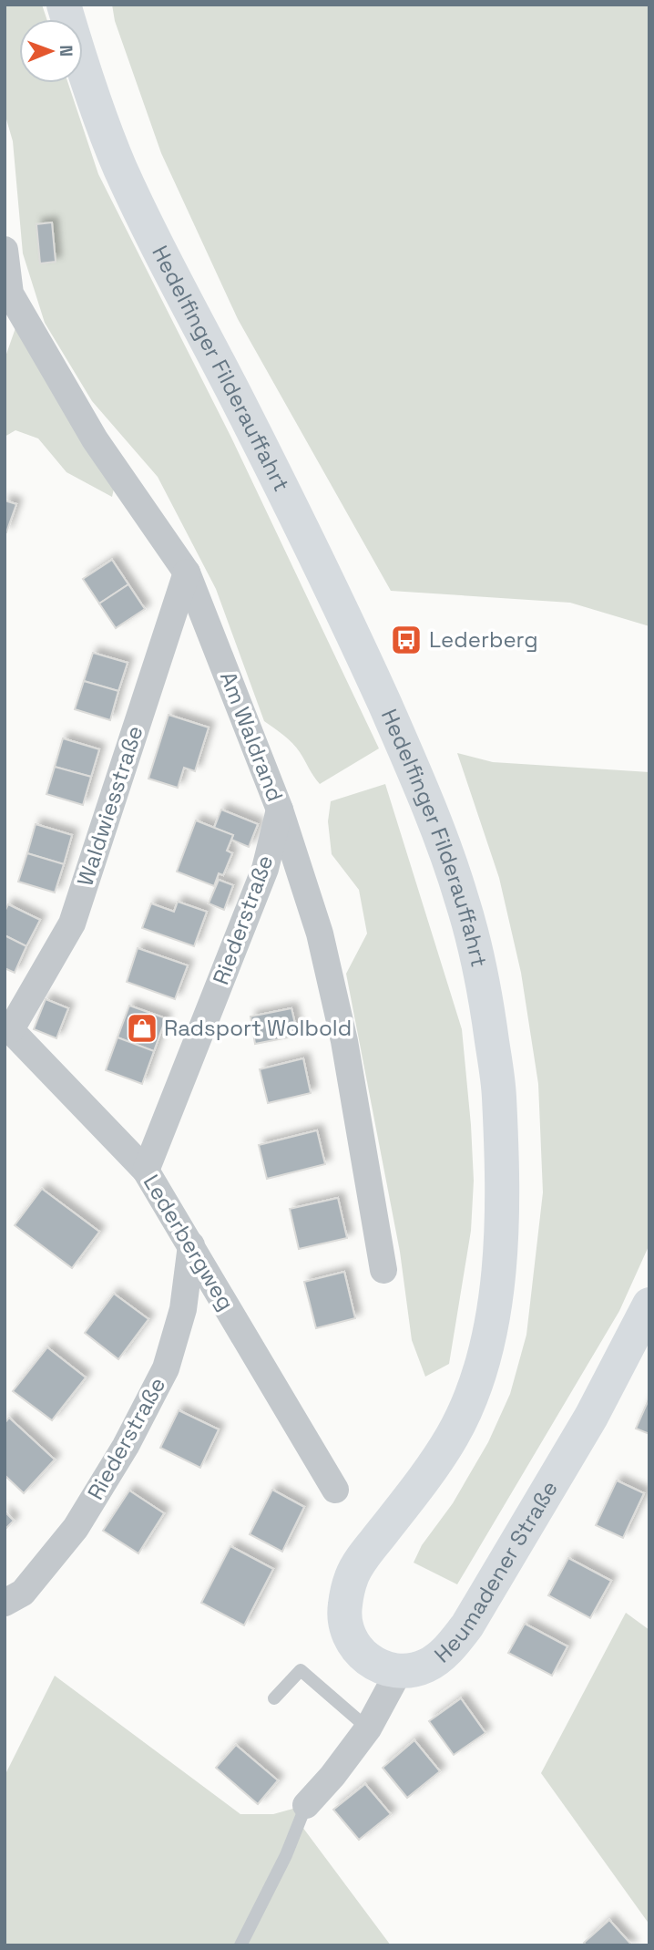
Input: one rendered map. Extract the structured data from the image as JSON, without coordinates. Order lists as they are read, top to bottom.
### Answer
{
  "streets": {
    "main road": ["Hedelfinger Filderauffahrt", "Heumadener Straße"],
    "street": [
      "Am Waldrand",
      "Waldwiesstraße",
      "Riederstraße",
      "Lederbergweg"
    ]
  },
  "crossings": [
    ["Hedelfinger Filderauffahrt", "Heumadener Straße"],
    ["Am Waldrand", "Waldwiesstraße"],
    ["Am Waldrand", "Riederstraße"],
    ["Waldwiesstraße", "Lederbergweg"],
    ["Riederstraße", "Lederbergweg"]
  ],
  "places": {
    "bus stop": ["Lederberg"],
    "shop": ["Radsport Wolbold"]
  },
  "north": "right"
}
